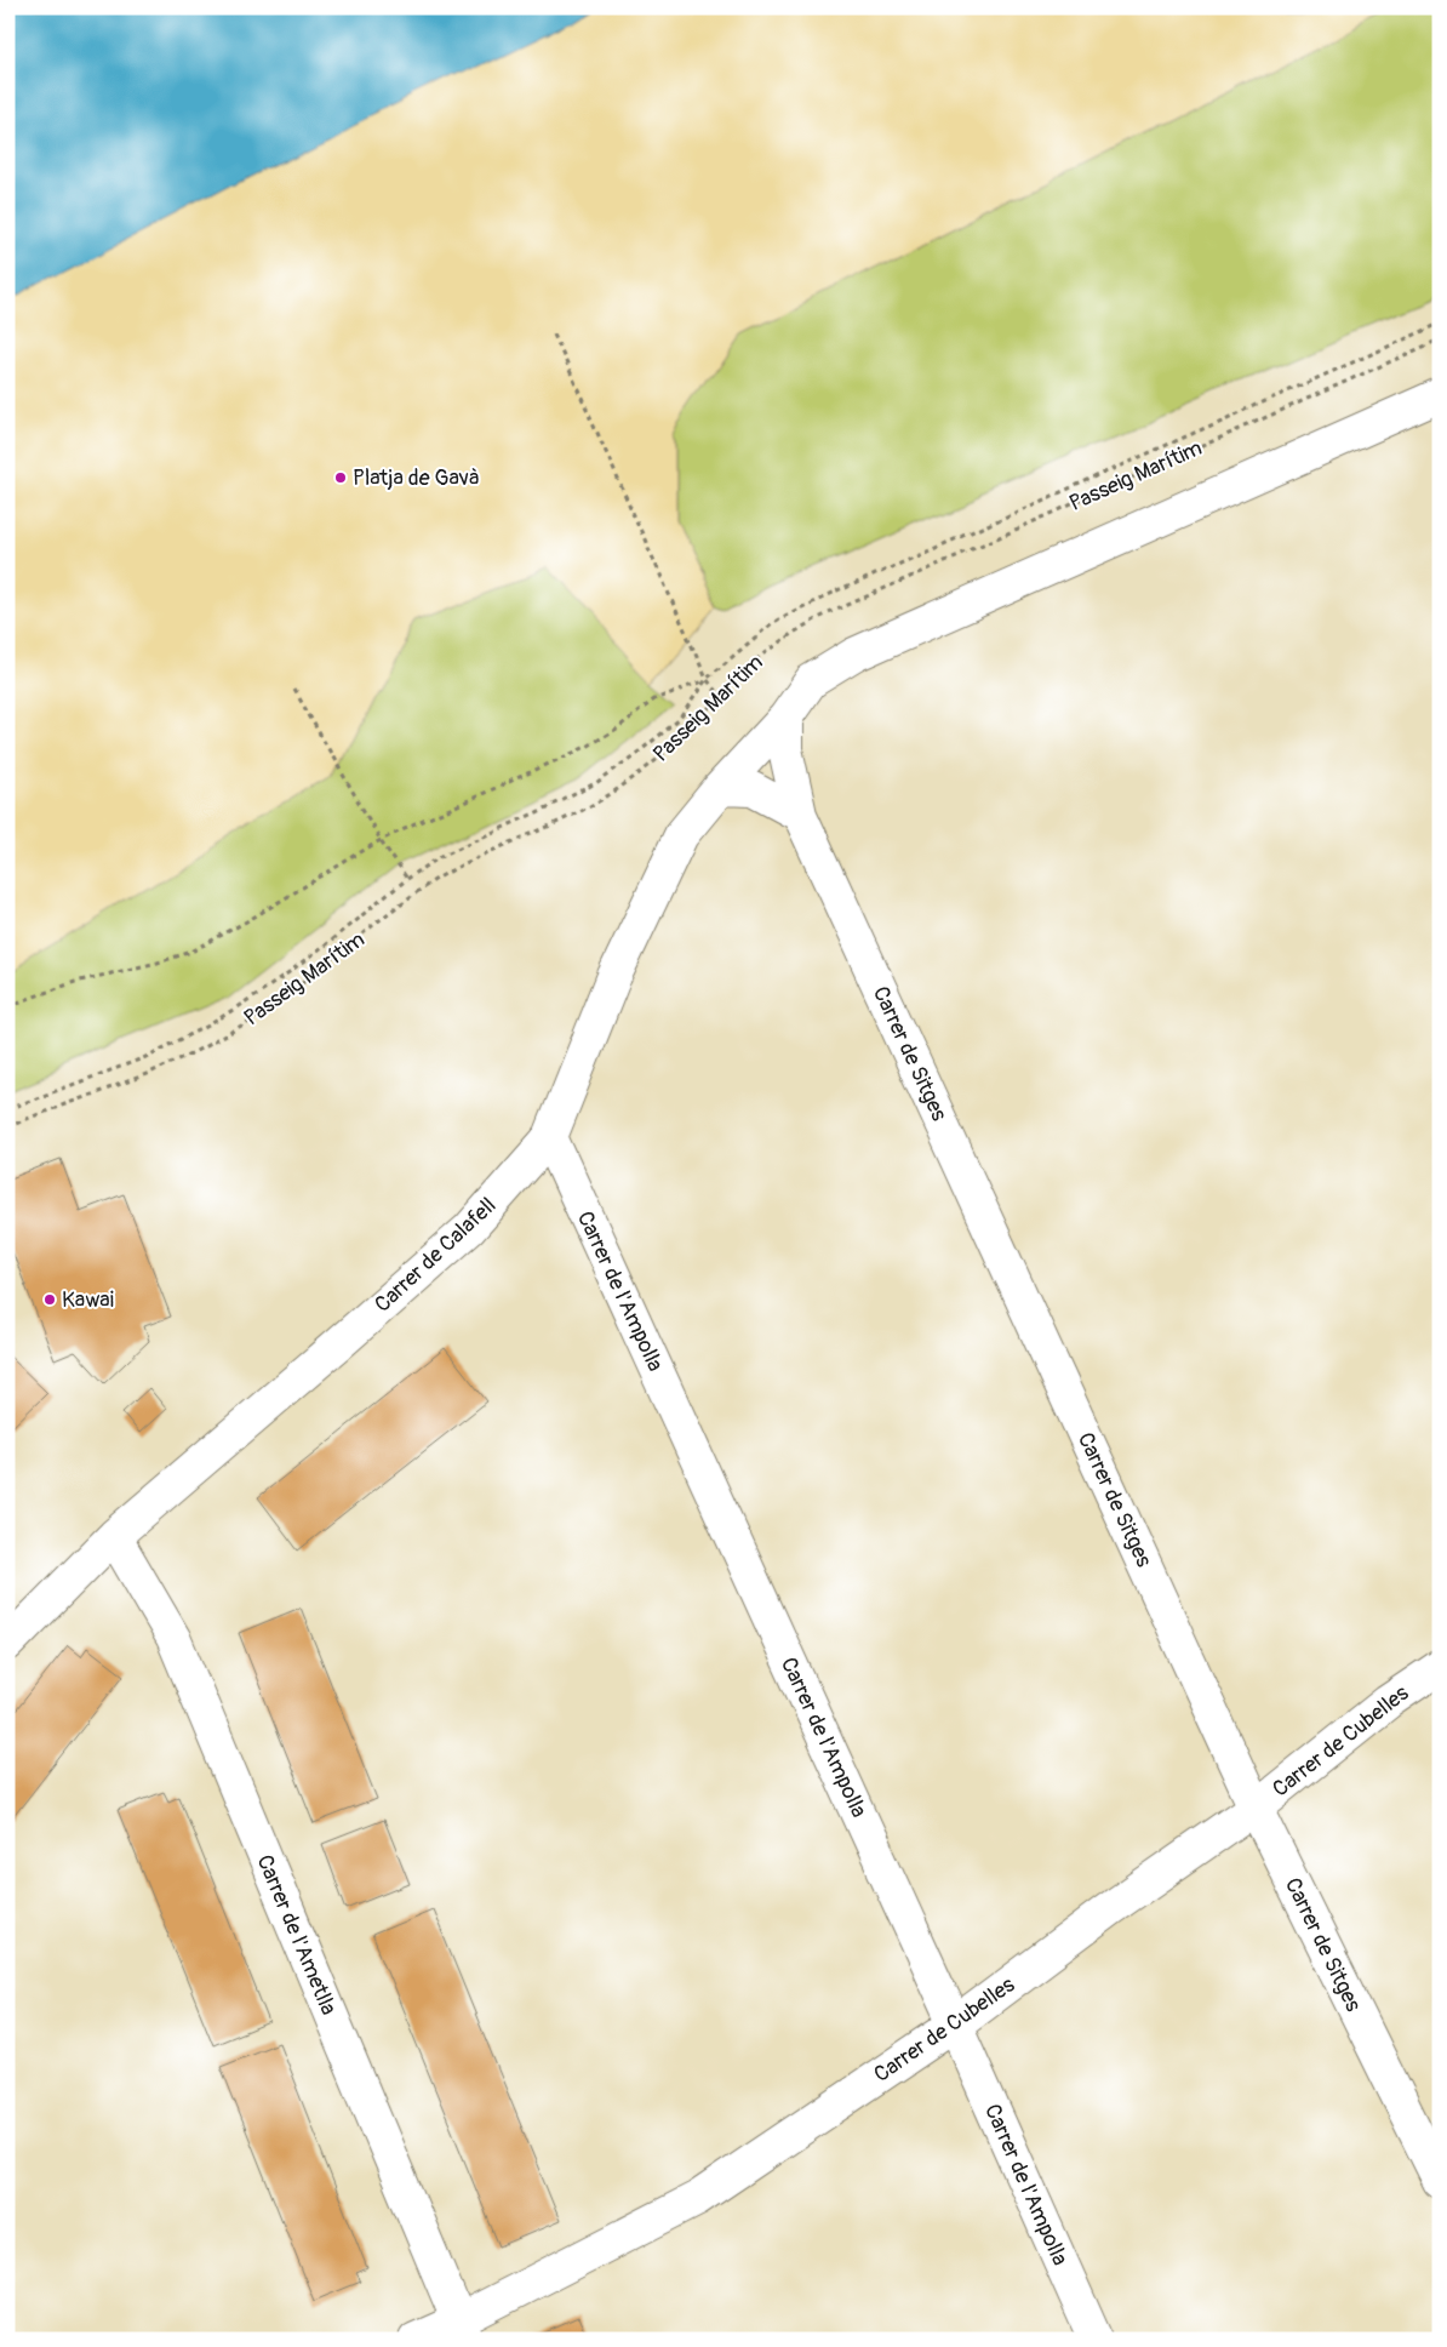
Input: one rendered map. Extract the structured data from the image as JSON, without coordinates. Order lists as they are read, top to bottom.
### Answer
{
  "streets": {
    "street": [
      "Carrer de Sitges",
      "Carrer de Calafell",
      "Carrer de l'Ampolla",
      "Carrer de Cubelles",
      "Carrer de l'Ametlla"
    ],
    "path": ["Passeig Marítim"]
  },
  "crossings": [
    ["Carrer de Sitges", "Carrer de Calafell"],
    ["Carrer de Sitges", "Carrer de Cubelles"],
    ["Carrer de Calafell", "Carrer de l'Ampolla"],
    ["Carrer de Calafell", "Carrer de l'Ametlla"],
    ["Carrer de l'Ampolla", "Carrer de Cubelles"],
    ["Carrer de Cubelles", "Carrer de l'Ametlla"]
  ],
  "places": ["Platja de Gavà", "Kawai"]
}
